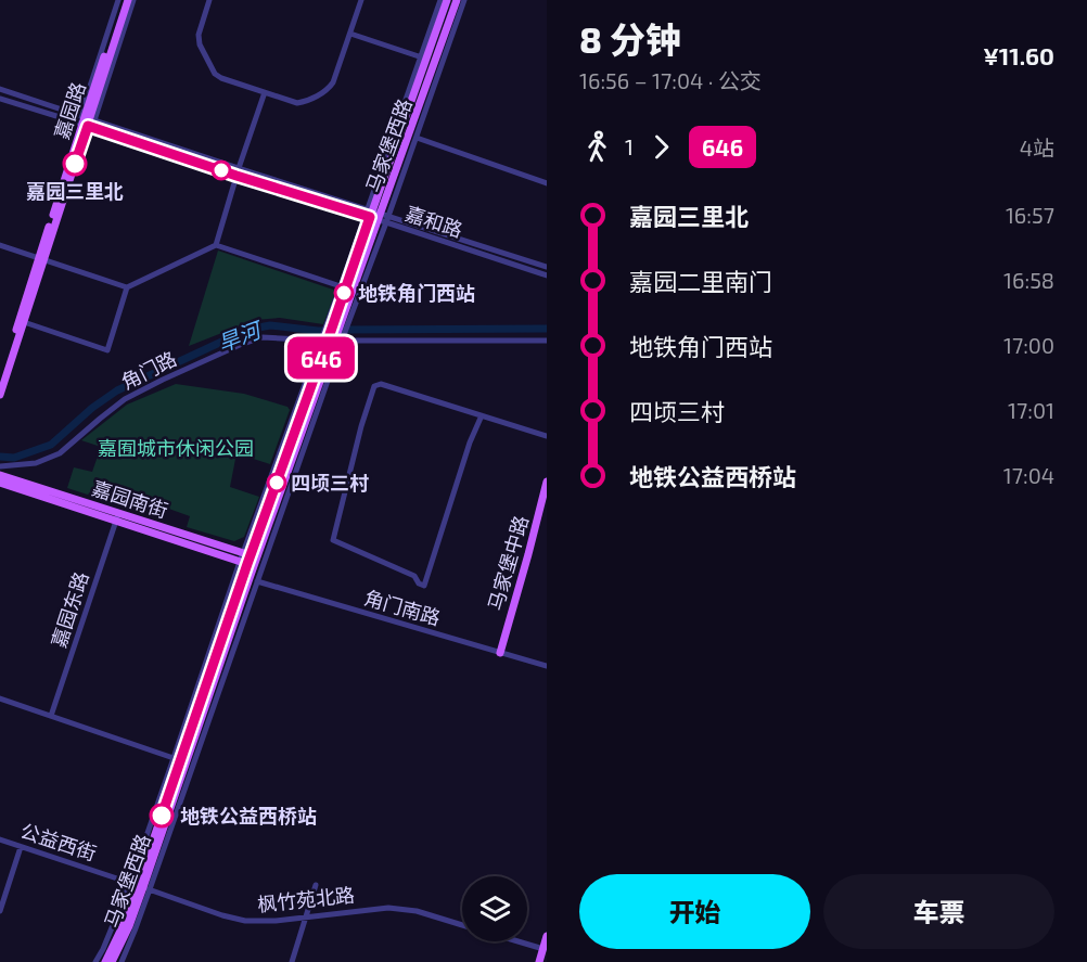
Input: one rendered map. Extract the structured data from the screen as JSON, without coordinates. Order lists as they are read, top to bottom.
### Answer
{
  "streets": {
    "main road": [
      "嘉园路",
      "马家堡西路",
      "嘉园南街",
      "马家堡中路"
    ],
    "street": [
      "嘉和路",
      "角门路",
      "角门南路",
      "嘉园东路",
      "公益西街",
      "枫竹苑北路"
    ]
  },
  "crossings": [
    ["嘉园路", "嘉和路"],
    ["马家堡西路", "嘉和路"],
    ["马家堡西路", "角门路"],
    ["马家堡西路", "嘉园南街"],
    ["马家堡西路", "角门南路"],
    ["马家堡西路", "公益西街"],
    ["马家堡西路", "枫竹苑北路"],
    ["嘉园南街", "嘉园东路"],
    ["马家堡中路", "角门南路"],
    ["公益西街", "枫竹苑北路"]
  ],
  "water": ["旱河"],
  "parks": ["嘉囿城市休闲公园"],
  "places": [
    "嘉园三里北",
    "地铁角门西站",
    "四顷三村",
    "地铁公益西桥站"
  ],
  "lines": ["bus line 646"],
  "page": {
    "on_map": "646",
    "heading": ["8 分钟", "16:56 – 17:04 · 公交", "¥11.60"],
    "legs": ["1", "646", "4站"],
    "list": [
      {
        "name": "嘉园三里北",
        "value": "16:57"
      },
      {
        "name": "嘉园二里南门",
        "value": "16:58"
      },
      {
        "name": "地铁角门西站",
        "value": "17:00"
      },
      {
        "name": "四顷三村",
        "value": "17:01"
      },
      {
        "name": "地铁公益西桥站",
        "value": "17:04"
      }
    ],
    "buttons": ["开始", "车票"]
  }
}
